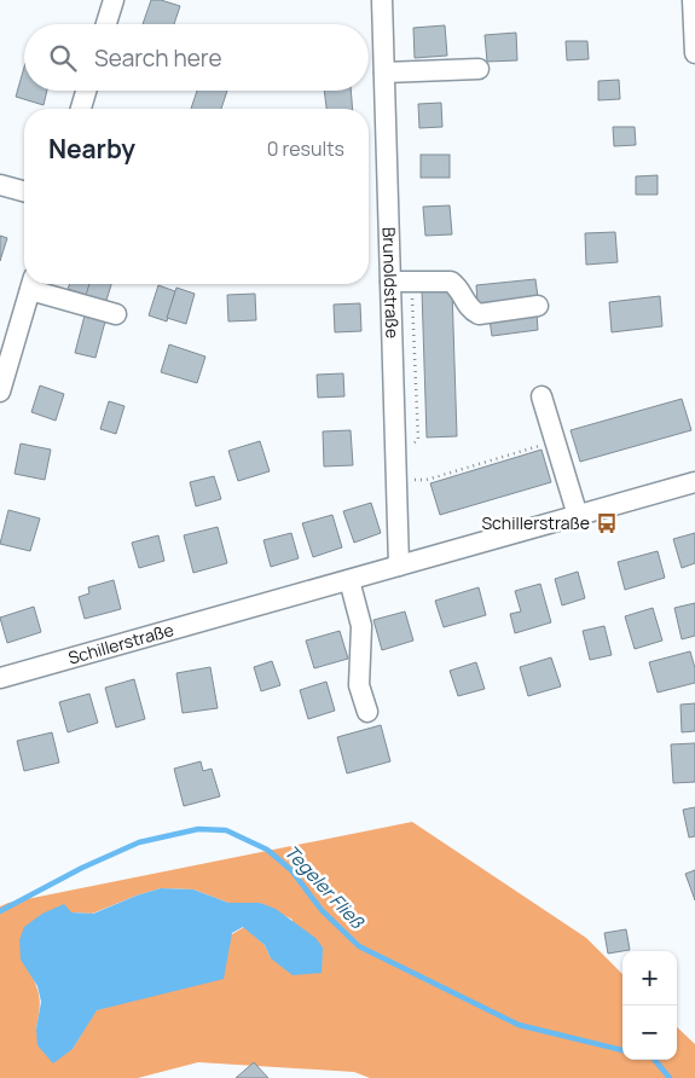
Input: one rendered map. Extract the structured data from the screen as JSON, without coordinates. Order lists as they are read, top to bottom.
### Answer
{
  "streets": {
    "street": ["Brunoldstraße", "Schillerstraße"]
  },
  "crossings": [
    ["Brunoldstraße", "Schillerstraße"]
  ],
  "water": ["Tegeler Fließ"],
  "places": {
    "bus stop": ["Schillerstraße"]
  },
  "page": {
    "search": "Search here",
    "heading": ["Nearby", "0 results"],
    "map_buttons": ["+", "−"]
  }
}
